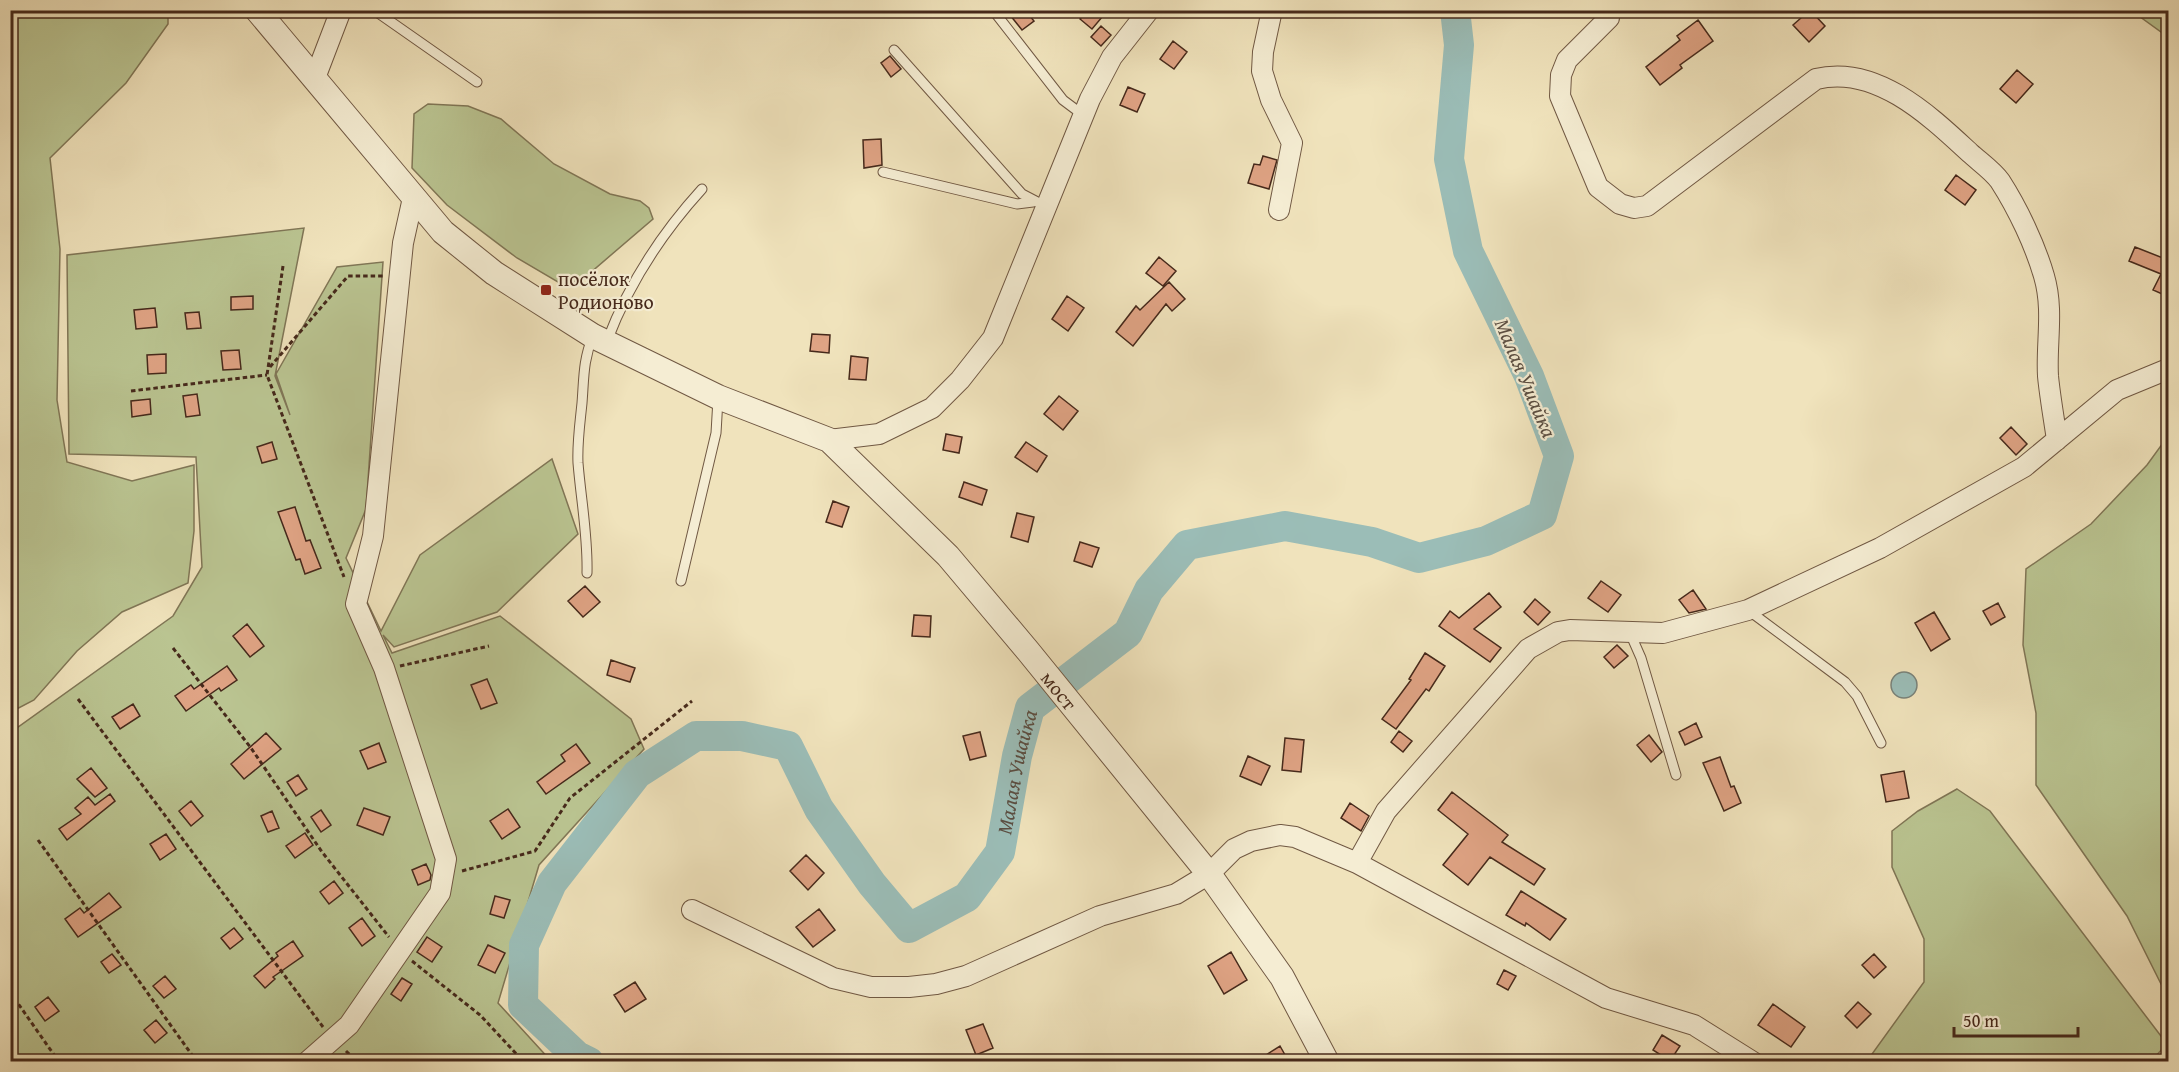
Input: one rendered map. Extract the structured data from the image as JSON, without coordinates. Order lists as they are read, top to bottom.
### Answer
{
  "streets": {
    "street": ["мост"]
  },
  "water": ["Малая Ушайка"],
  "places": {
    "transit": ["посёлок Родионово"]
  },
  "scale_bar": "50 m"
}
